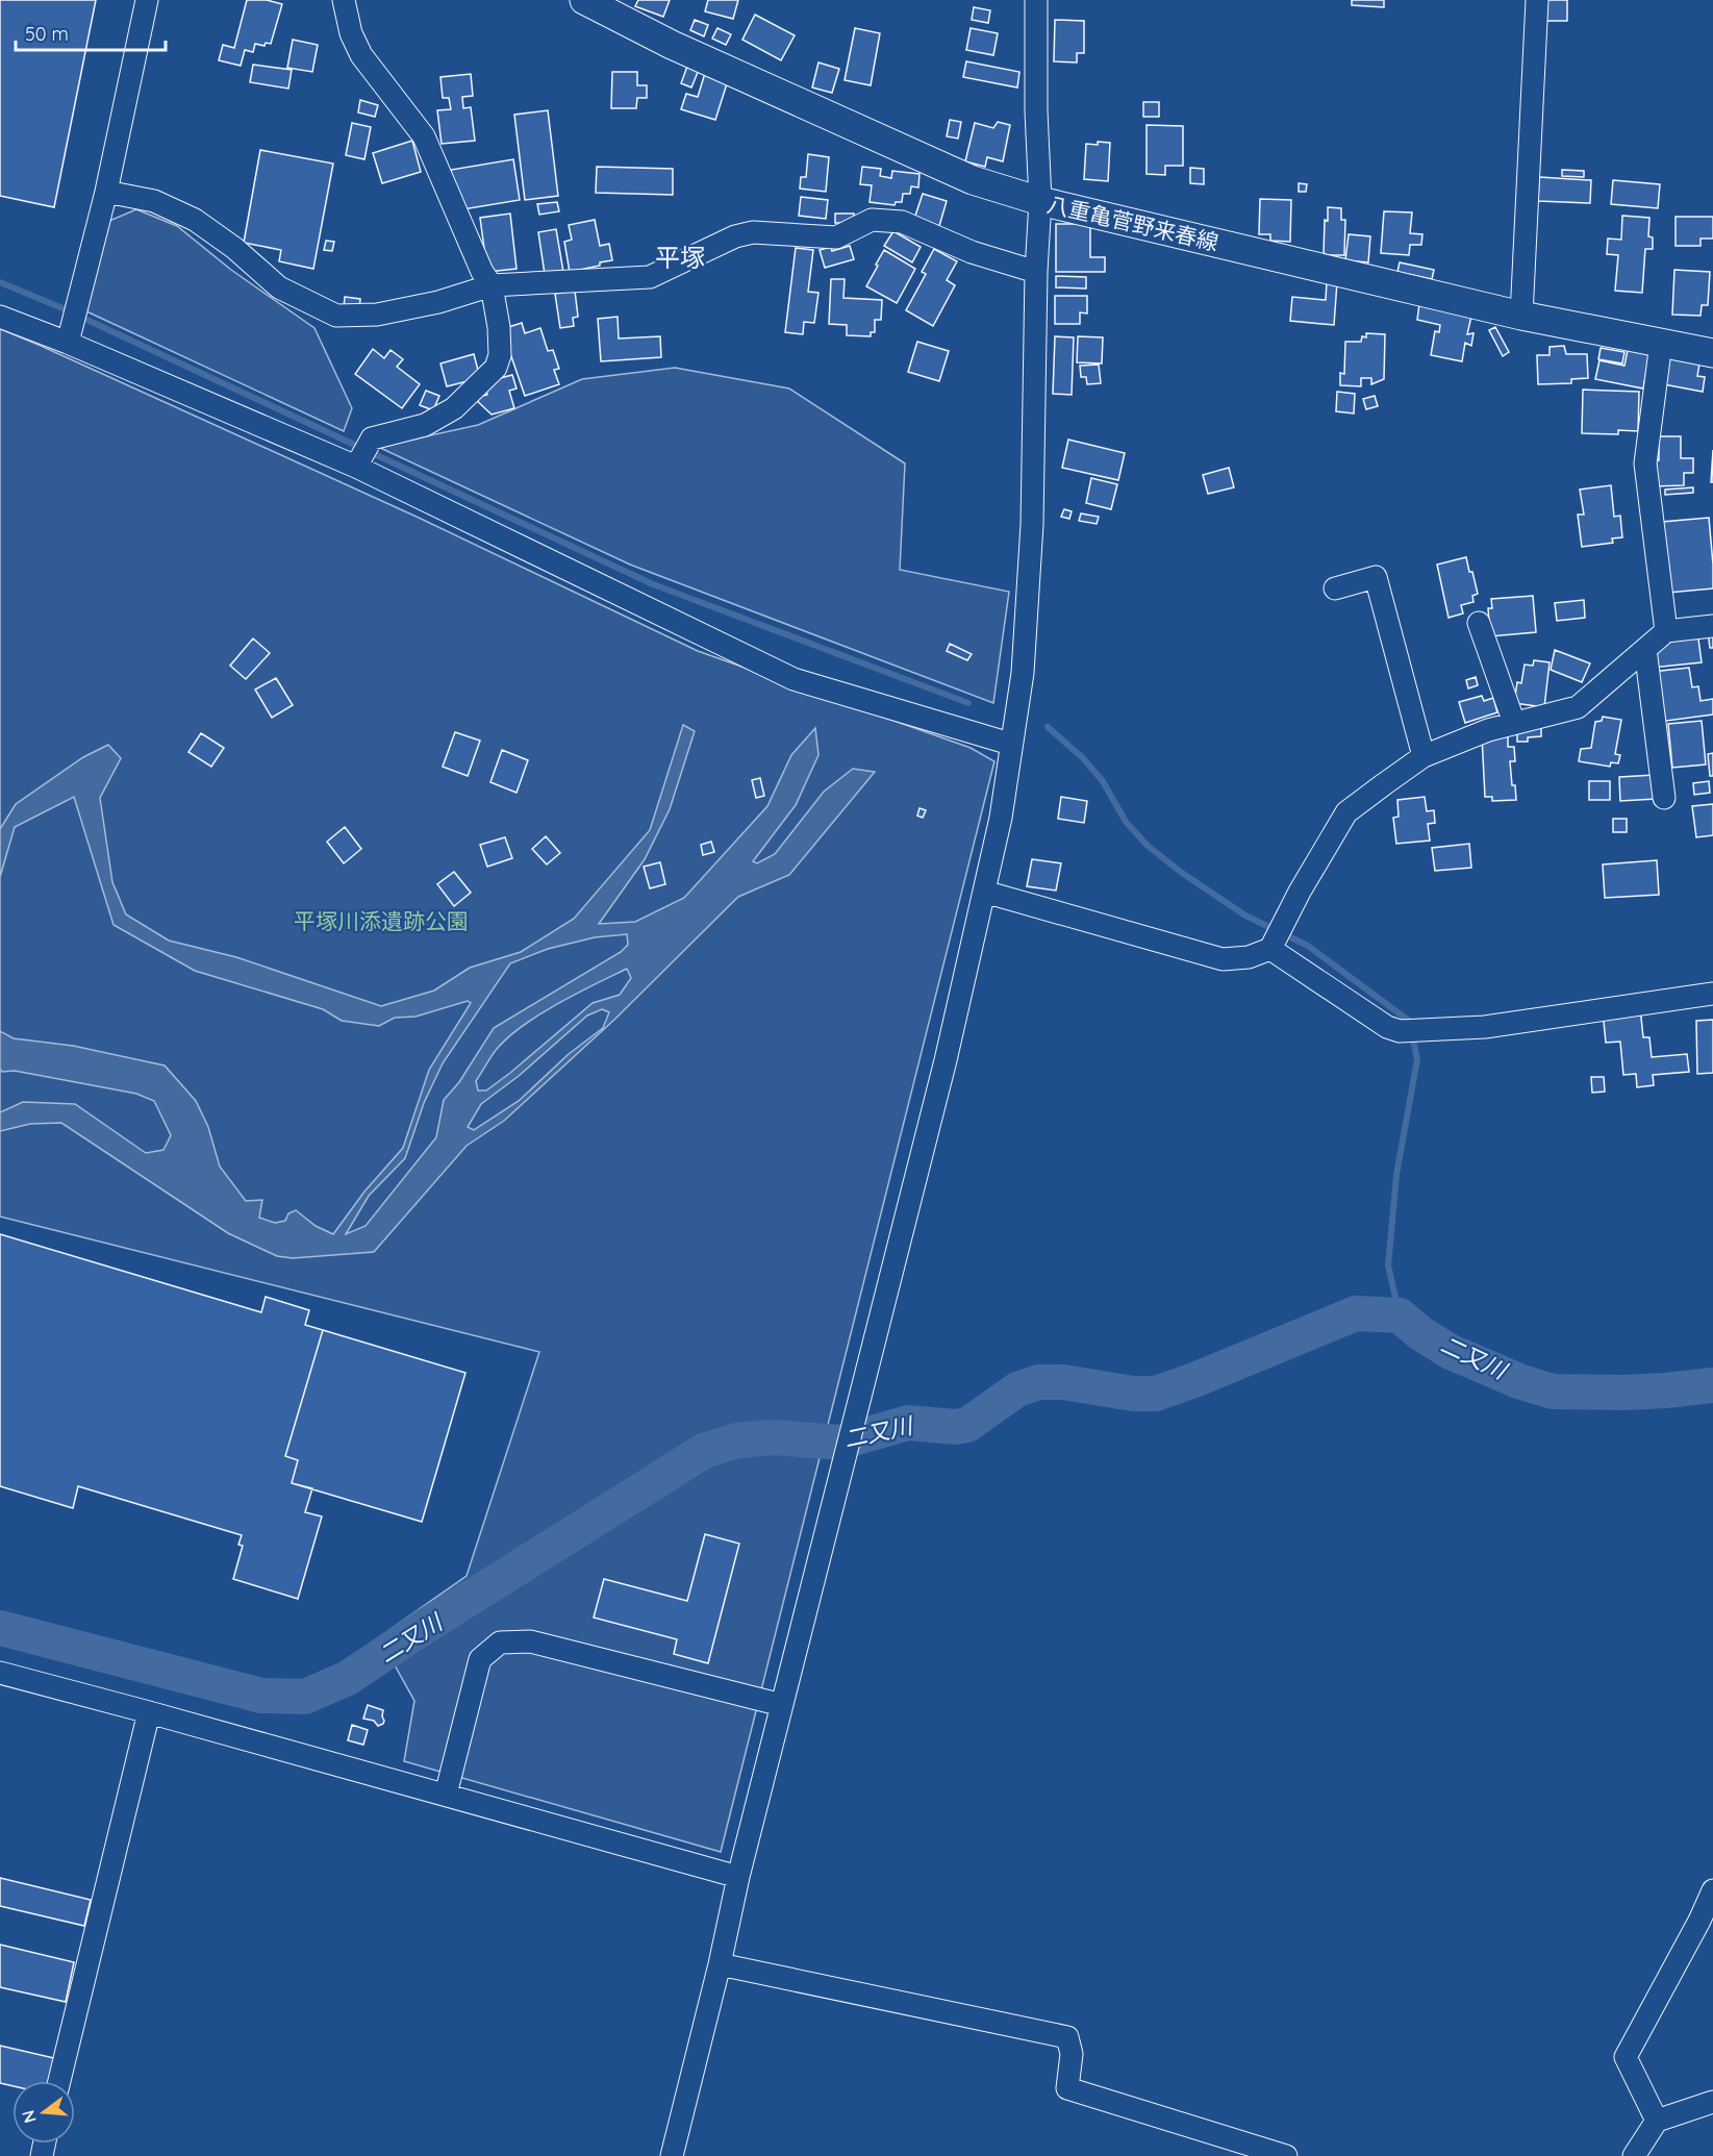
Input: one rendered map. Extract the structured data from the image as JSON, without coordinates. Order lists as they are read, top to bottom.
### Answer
{
  "streets": {
    "main road": ["八重亀菅野来春線"]
  },
  "districts": ["平塚"],
  "water": ["二又川"],
  "parks": ["平塚川添遺跡公園"],
  "scale_bar": "50 m",
  "north": "left"
}
